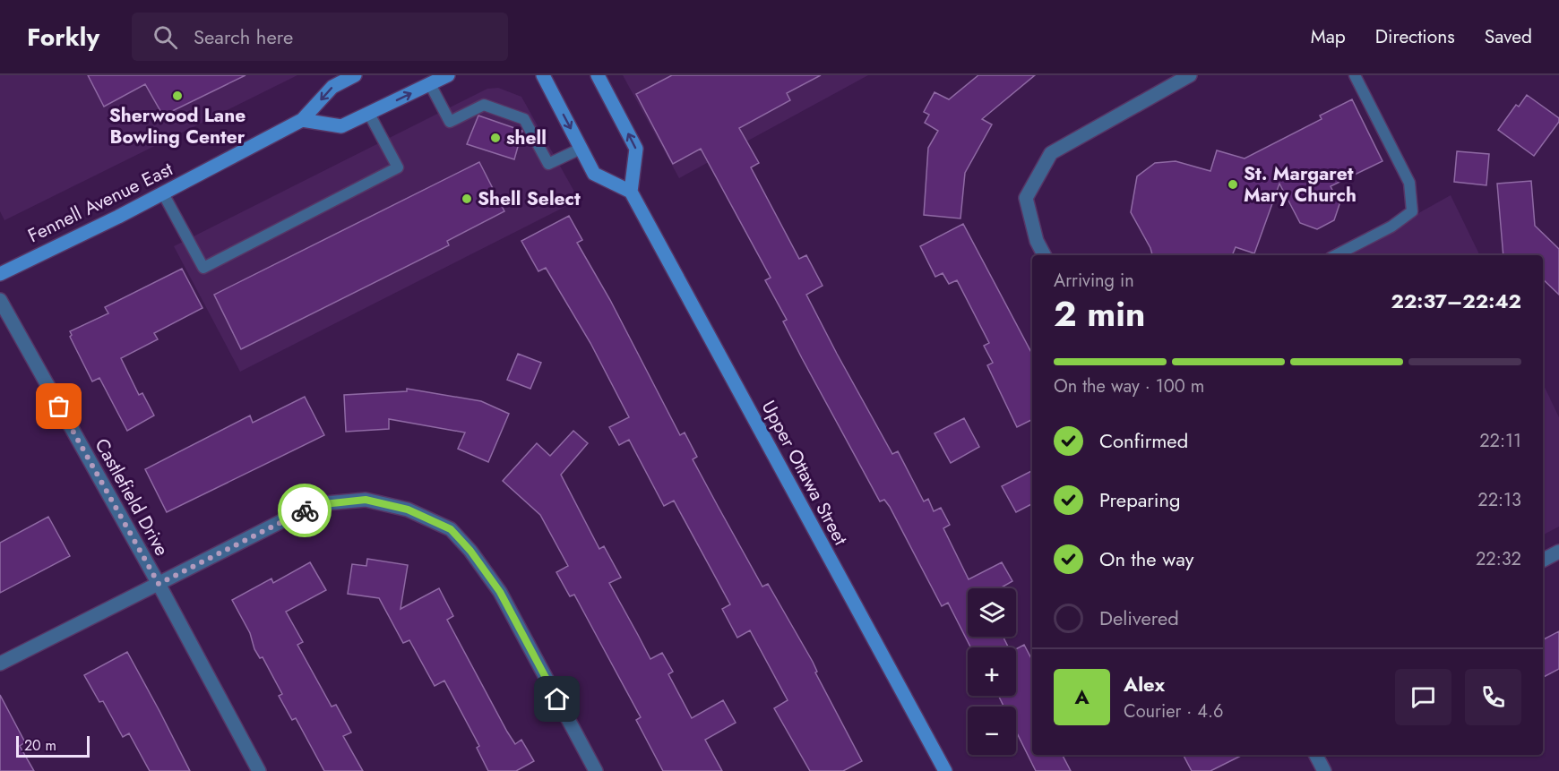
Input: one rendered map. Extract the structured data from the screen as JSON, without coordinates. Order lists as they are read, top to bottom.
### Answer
{
  "streets": {
    "main road": ["Fennell Avenue East", "Upper Ottawa Street"],
    "street": ["Castlefield Drive"]
  },
  "places": [
    "Sherwood Lane Bowling Center",
    "shell",
    "St. Margaret Mary Church",
    "Shell Select"
  ],
  "scale_bar": "20 m",
  "page": {
    "header": "Forkly",
    "search": "Search here",
    "nav": ["Map", "Directions", "Saved"],
    "heading": ["2 min", "Arriving in", "22:37–22:42"],
    "panel": ["Alex", "Courier · 4.6"],
    "bar": "On the way · 100 m",
    "list": [
      ["Confirmed", "22:11"],
      ["Preparing", "22:13"],
      ["On the way", "22:32"],
      "Delivered"
    ],
    "map_buttons": ["+", "−"],
    "round": "A",
    "scale": "20 m"
  }
}
